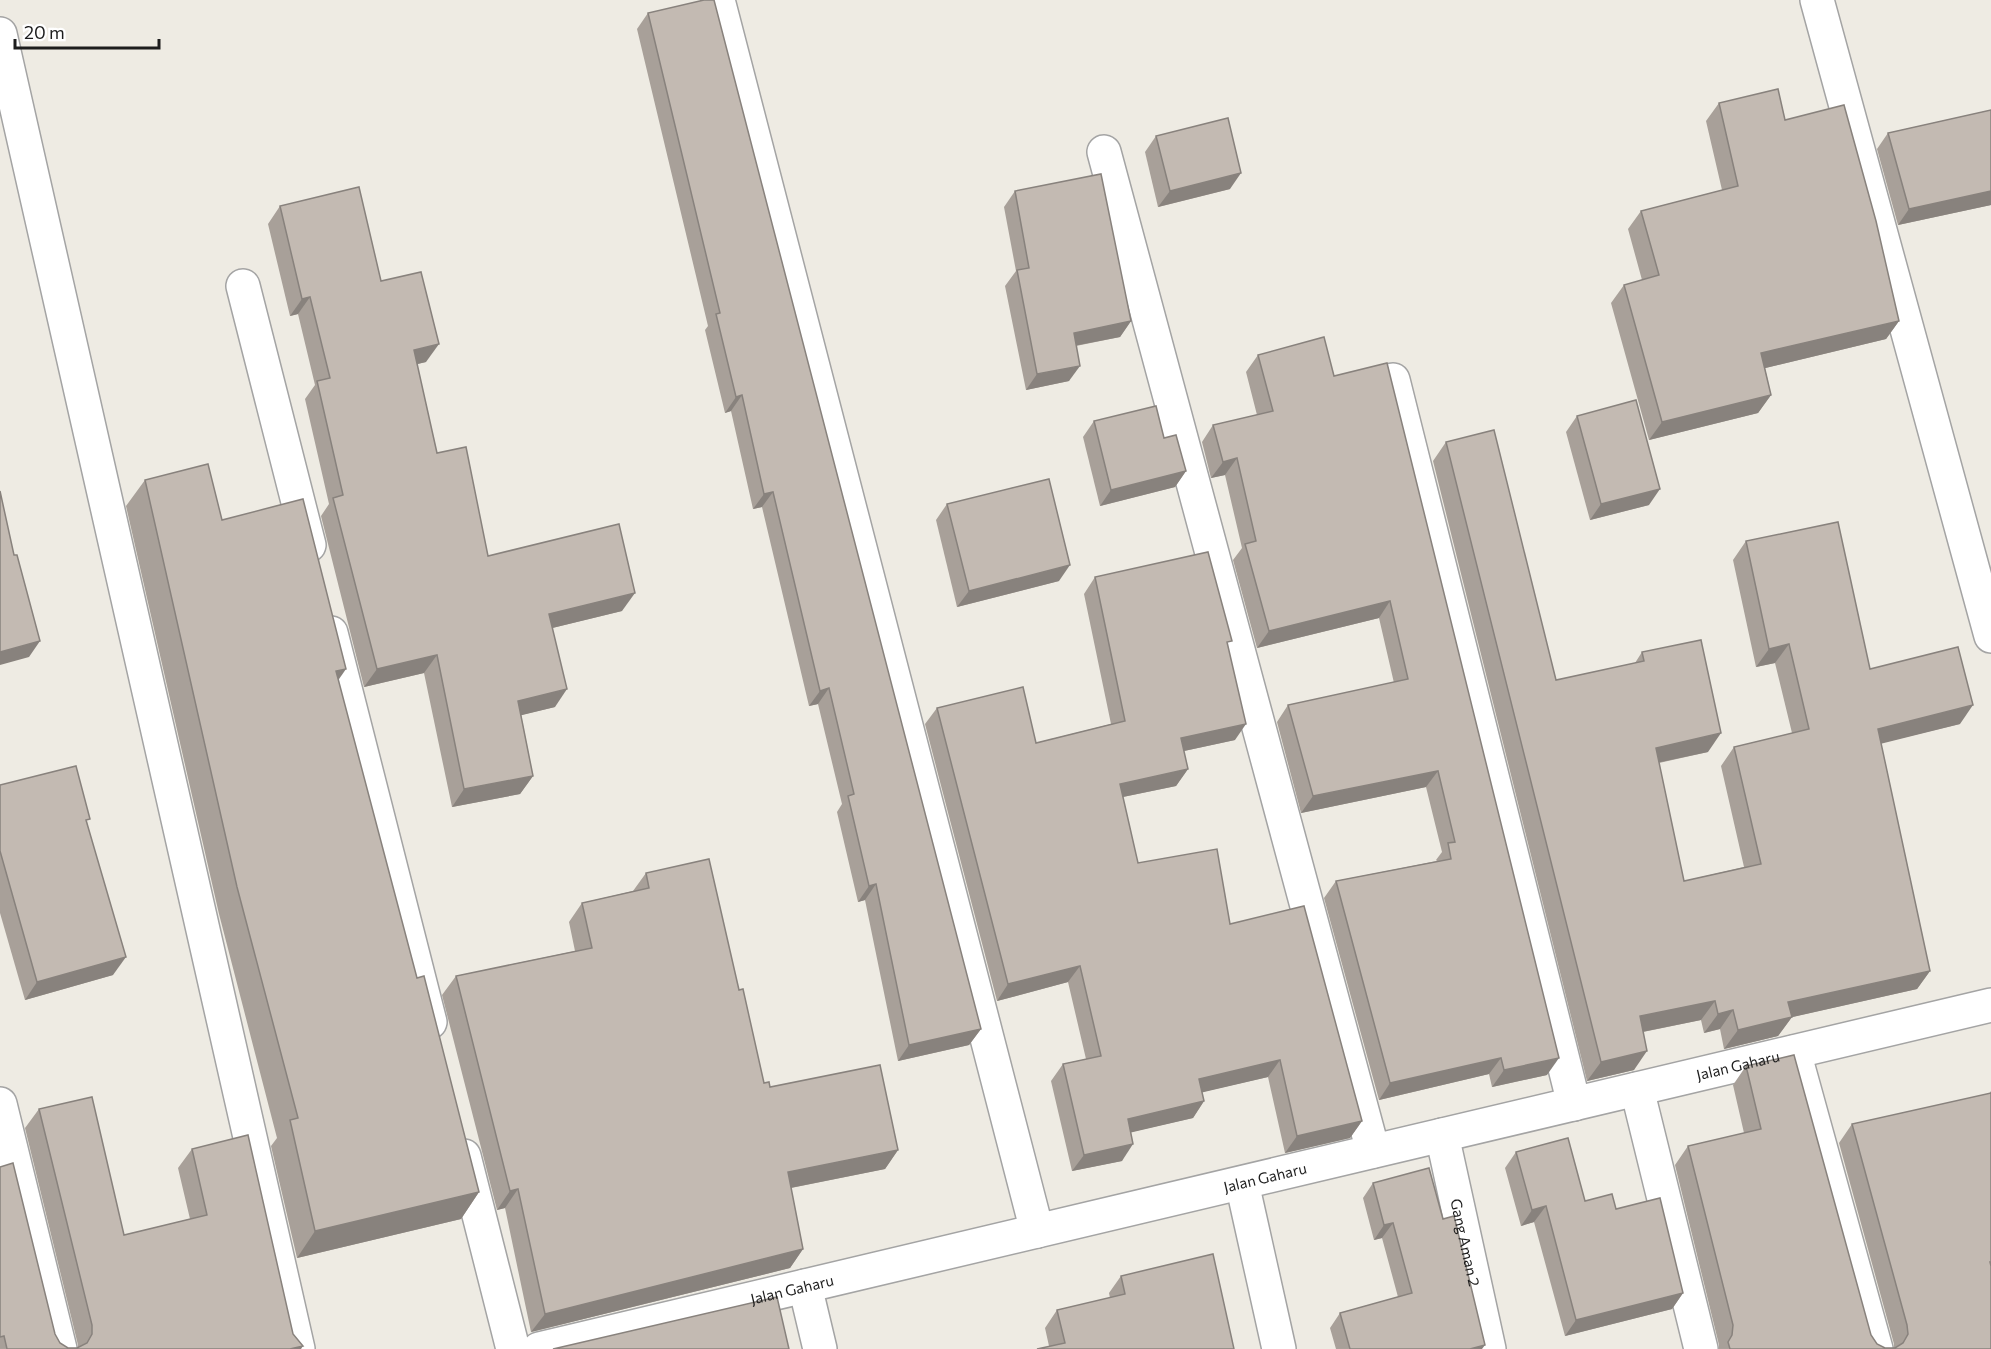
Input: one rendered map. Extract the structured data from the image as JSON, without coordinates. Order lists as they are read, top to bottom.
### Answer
{
  "streets": {
    "street": ["Jalan Gaharu", "Gang Aman 2"]
  },
  "crossings": [
    ["Jalan Gaharu", "Gang Aman 2"]
  ],
  "scale_bar": "20 m"
}
